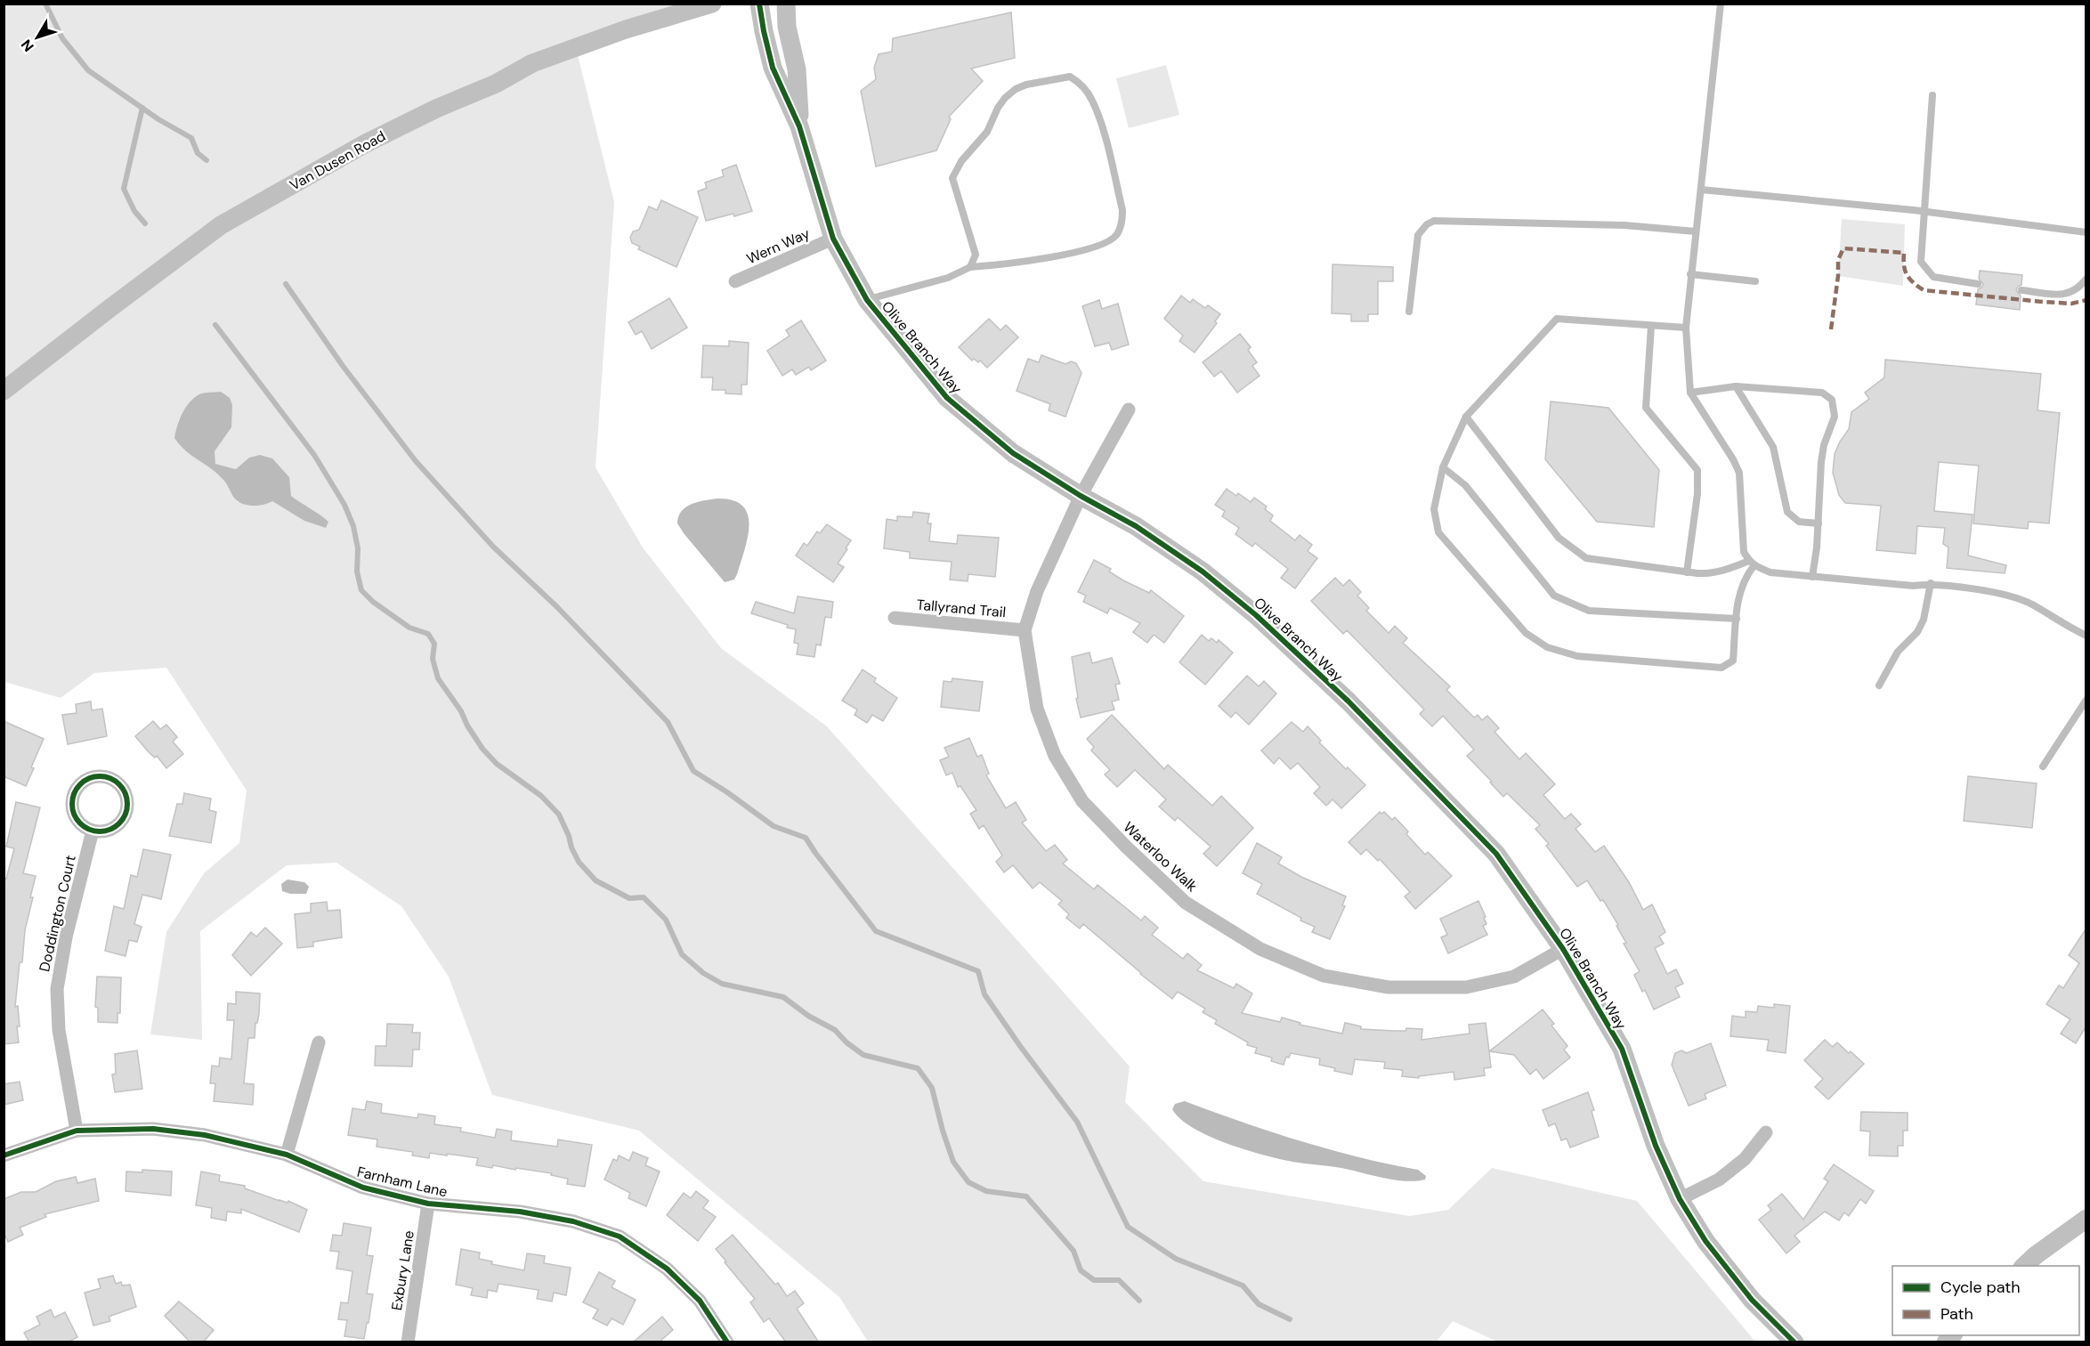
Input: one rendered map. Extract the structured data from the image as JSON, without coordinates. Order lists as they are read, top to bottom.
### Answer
{
  "streets": {
    "street": [
      "Van Dusen Road",
      "Wern Way",
      "Olive Branch Way",
      "Tallyrand Trail",
      "Waterloo Walk",
      "Doddington Court",
      "Farnham Lane",
      "Exbury Lane"
    ]
  },
  "crossings": [
    ["Wern Way", "Olive Branch Way"],
    ["Olive Branch Way", "Waterloo Walk"],
    ["Tallyrand Trail", "Waterloo Walk"],
    ["Doddington Court", "Farnham Lane"],
    ["Farnham Lane", "Exbury Lane"]
  ],
  "legend": ["Cycle path", "Path"],
  "north": "bottom left"
}
